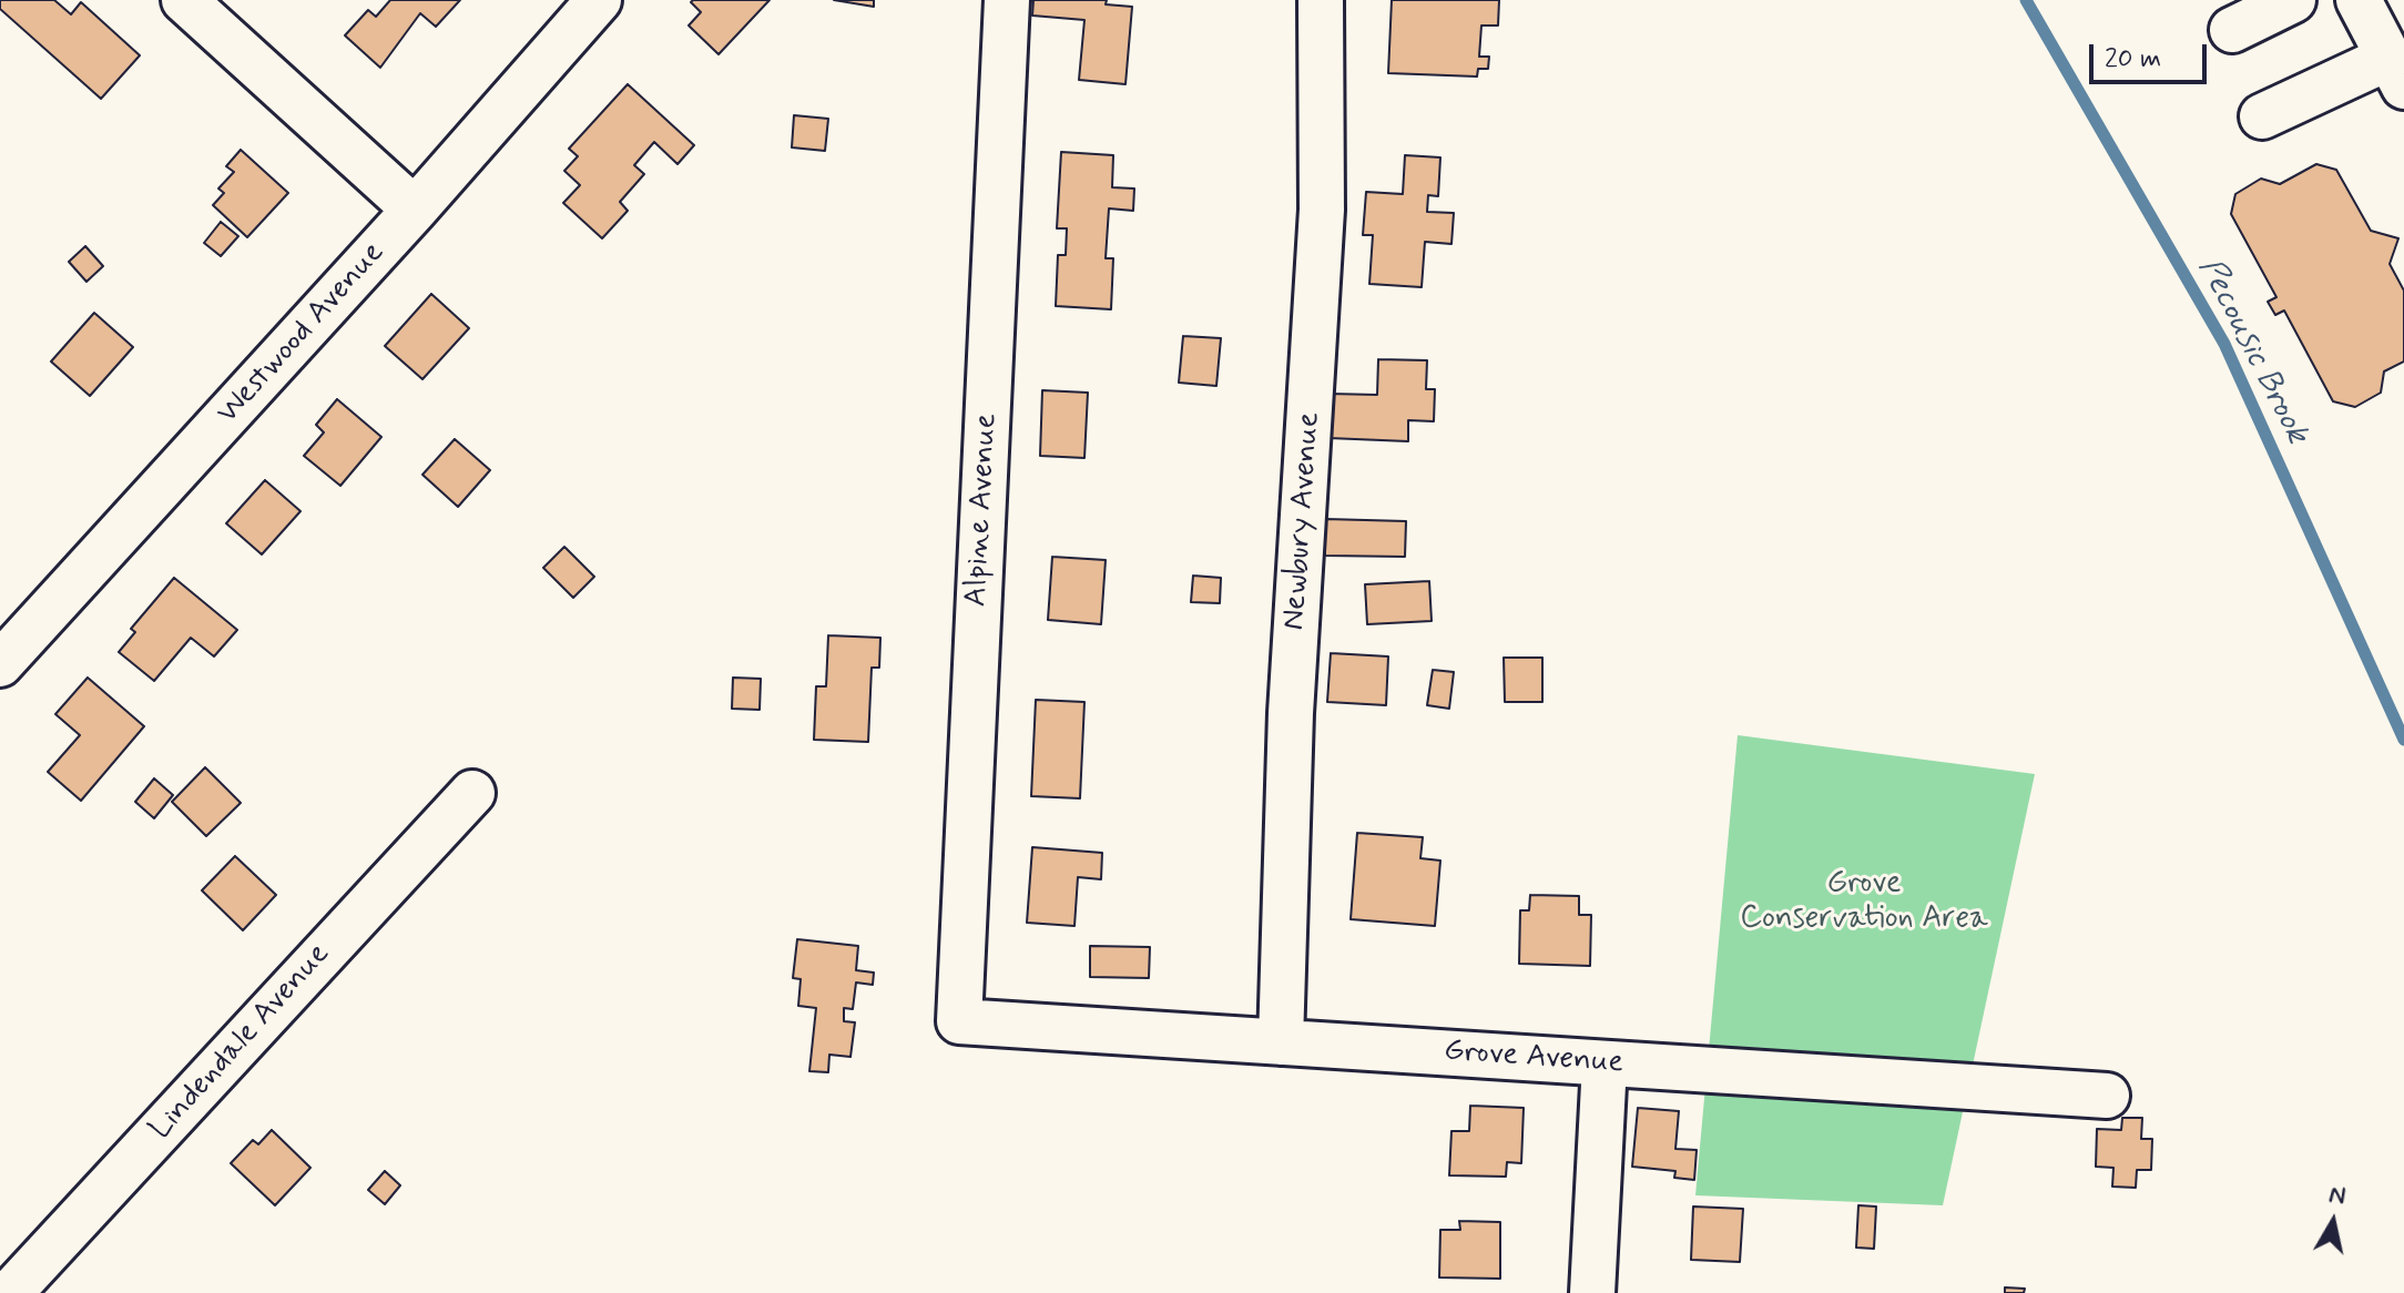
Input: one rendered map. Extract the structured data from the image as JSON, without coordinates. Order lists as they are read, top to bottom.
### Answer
{
  "streets": {
    "street": [
      "Westwood Avenue",
      "Alpine Avenue",
      "Newbury Avenue",
      "Lindendale Avenue",
      "Grove Avenue"
    ]
  },
  "crossings": [
    ["Alpine Avenue", "Grove Avenue"],
    ["Newbury Avenue", "Grove Avenue"]
  ],
  "water": ["Pecousic Brook"],
  "parks": ["Grove Conservation Area"],
  "scale_bar": "20 m",
  "north": "top"
}
